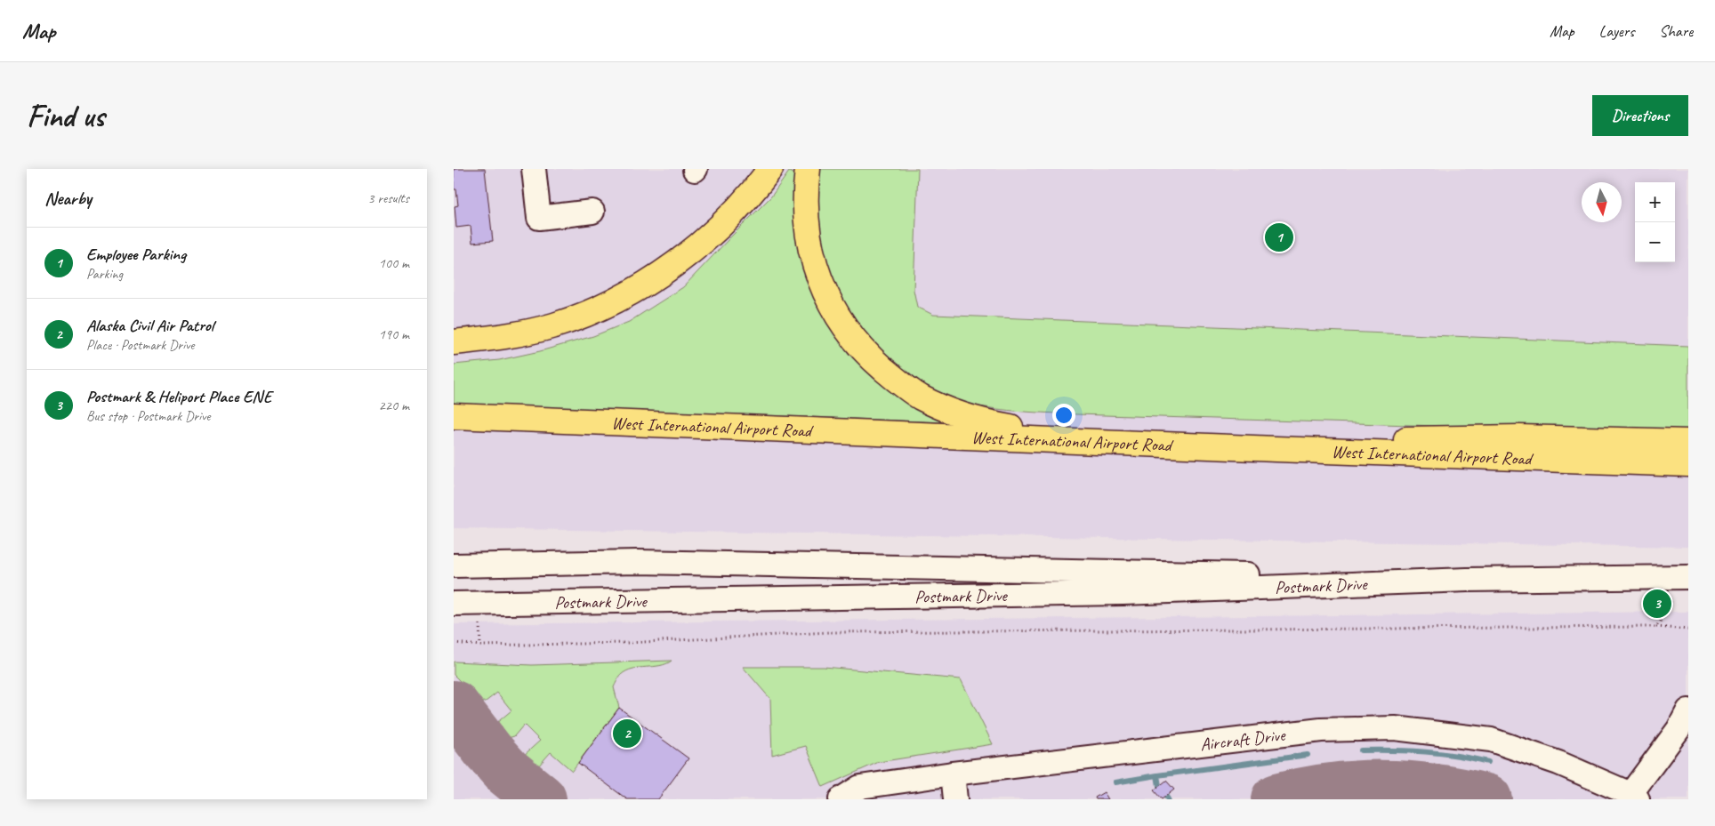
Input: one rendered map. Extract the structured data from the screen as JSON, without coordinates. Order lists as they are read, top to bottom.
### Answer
{
  "streets": {
    "main road": ["West International Airport Road"],
    "street": ["Postmark Drive", "Aircraft Drive"]
  },
  "north": "bottom",
  "page": {
    "header": "Map",
    "nav": ["Map", "Layers", "Share"],
    "buttons": "Directions",
    "title": "Find us",
    "heading": ["Nearby", "3 results"],
    "map_buttons": ["+", "−"],
    "pins": ["1", "3", "2"],
    "list": [
      {
        "mark": "1",
        "name": "Employee Parking",
        "note": "Parking",
        "value": "100 m"
      },
      {
        "mark": "2",
        "name": "Alaska Civil Air Patrol",
        "note": "Place · Postmark Drive",
        "value": "190 m"
      },
      {
        "mark": "3",
        "name": "Postmark & Heliport Place ENE",
        "note": "Bus stop · Postmark Drive",
        "value": "220 m"
      }
    ]
  }
}
